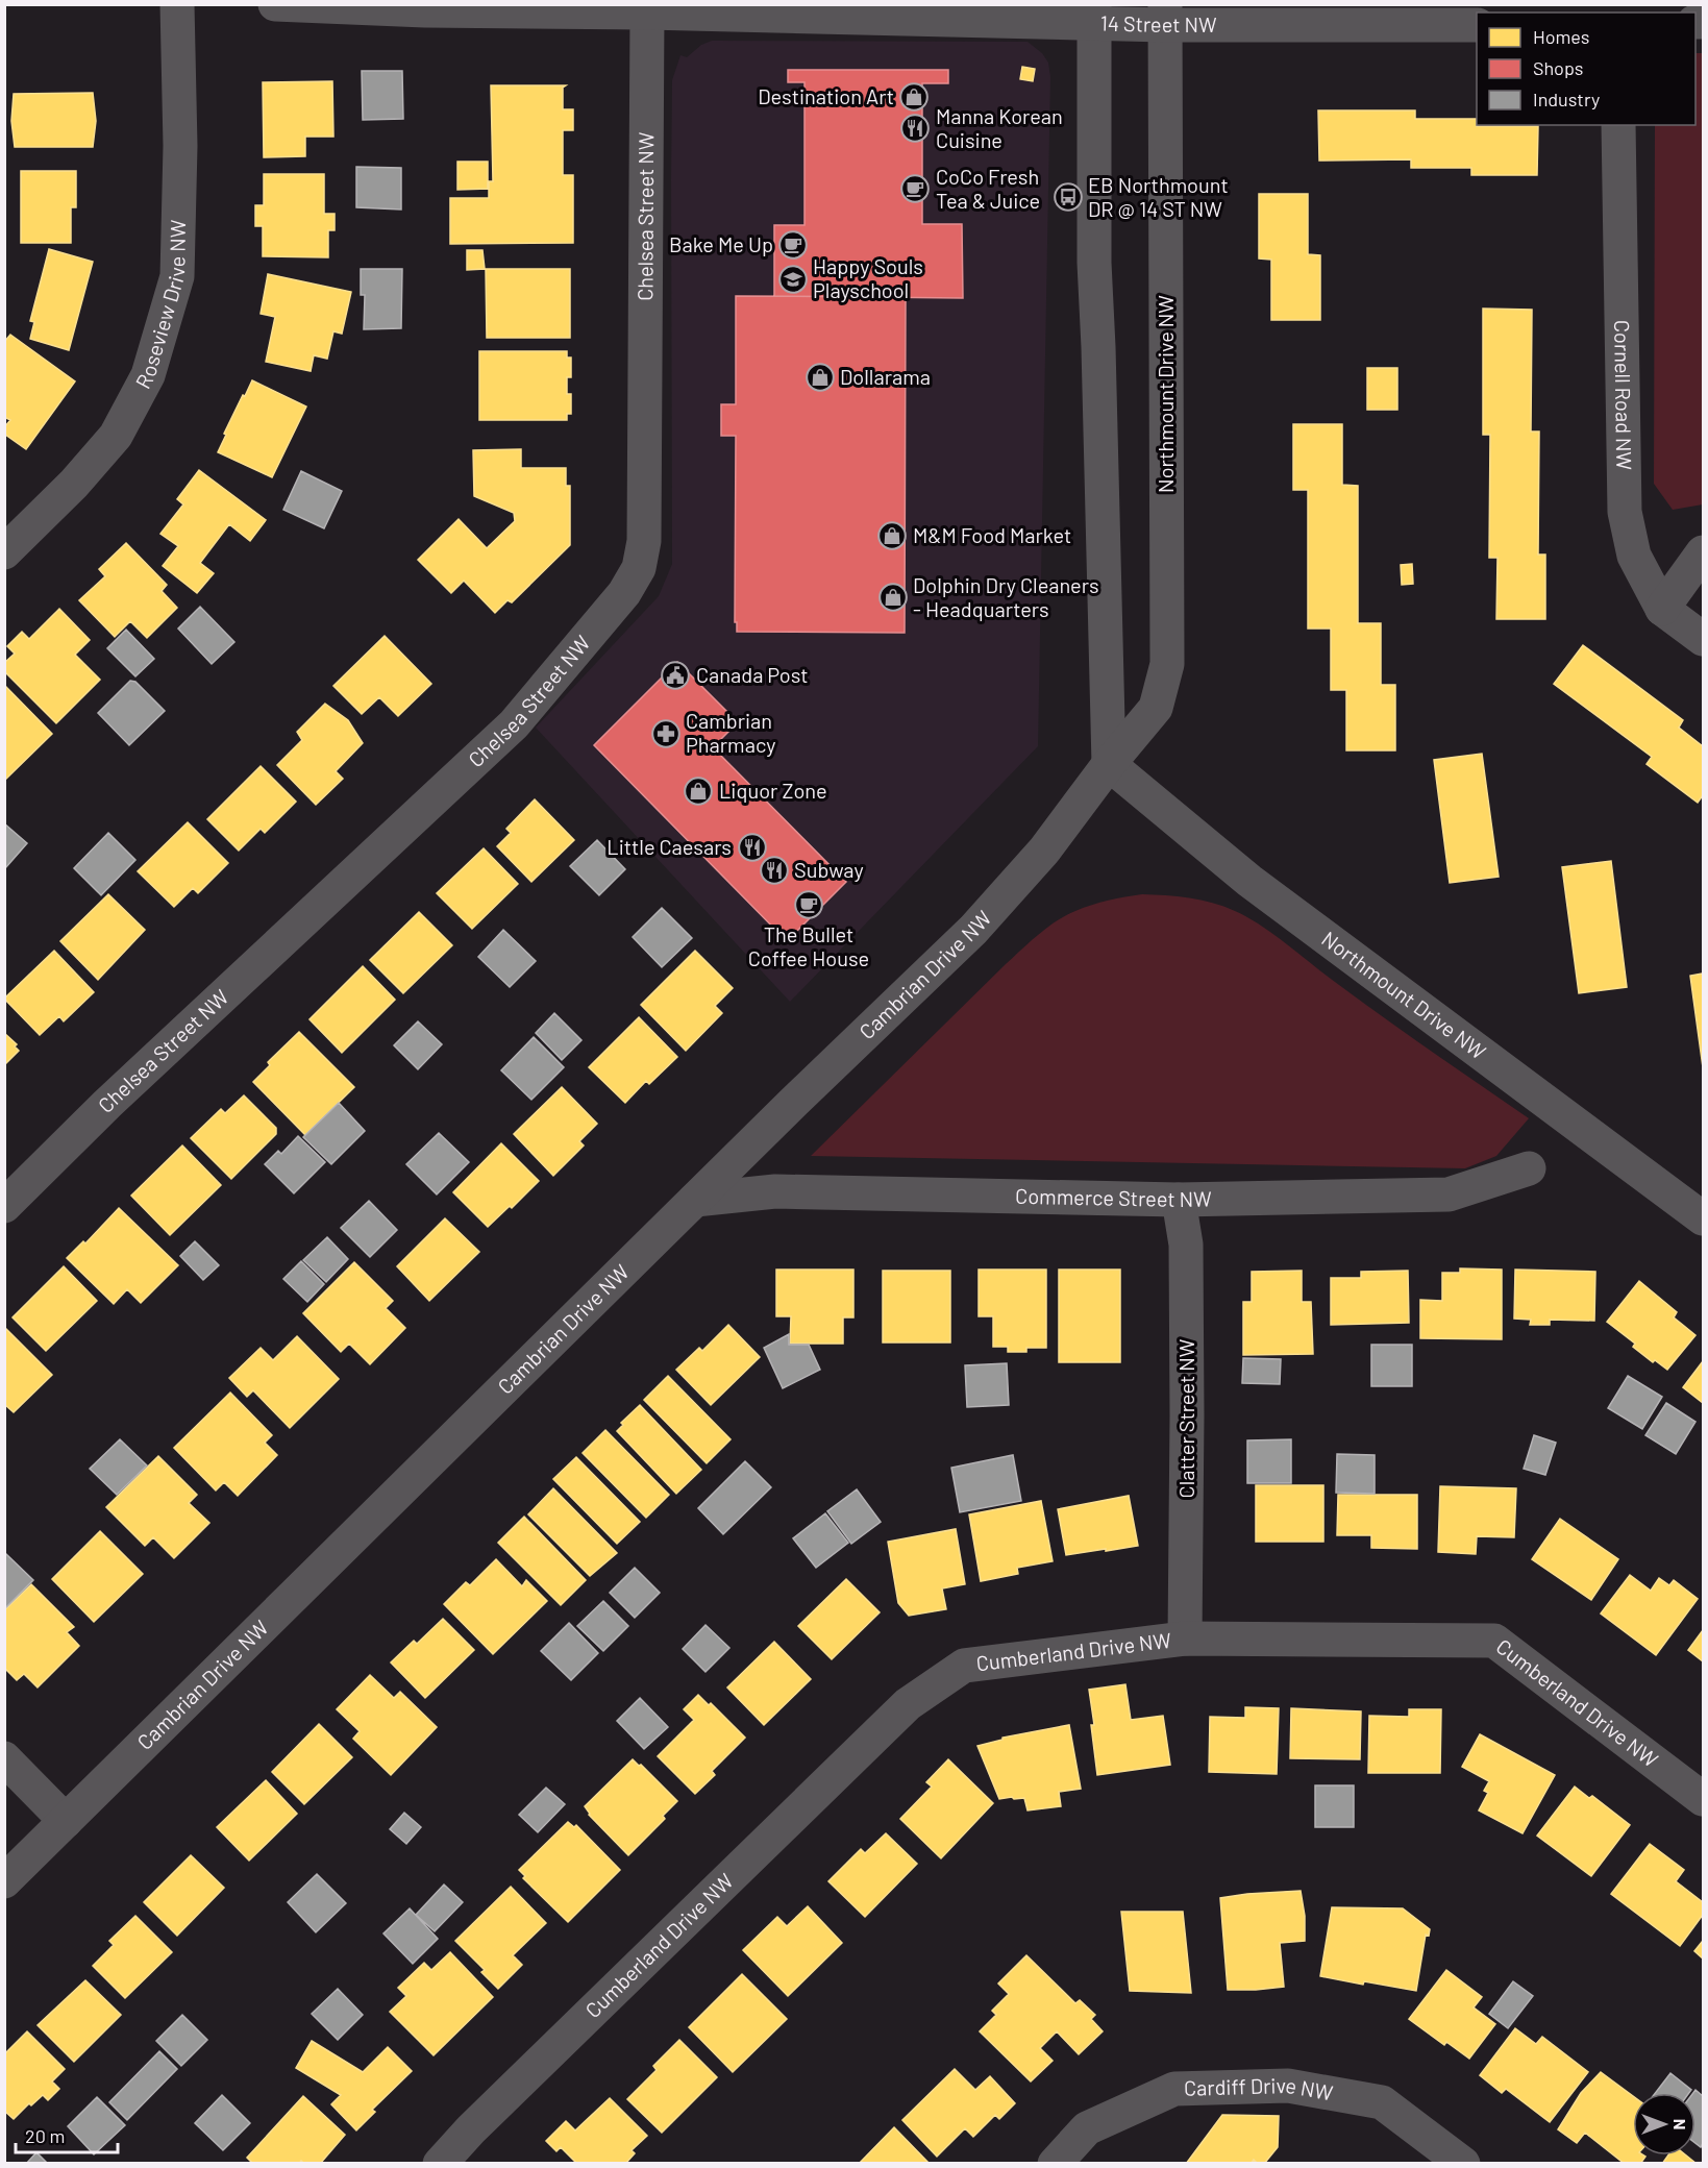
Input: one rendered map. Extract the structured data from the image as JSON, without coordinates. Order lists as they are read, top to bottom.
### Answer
{
  "streets": {
    "street": [
      "14 Street NW",
      "Chelsea Street NW",
      "Roseview Drive NW",
      "Northmount Drive NW",
      "Cornell Road NW",
      "Cambrian Drive NW",
      "Commerce Street NW",
      "Clatter Street NW",
      "Cumberland Drive NW",
      "Cardiff Drive NW"
    ]
  },
  "crossings": [
    ["14 Street NW", "Chelsea Street NW"],
    ["14 Street NW", "Northmount Drive NW"],
    ["Northmount Drive NW", "Cambrian Drive NW"],
    ["Cambrian Drive NW", "Commerce Street NW"],
    ["Commerce Street NW", "Clatter Street NW"],
    ["Clatter Street NW", "Cumberland Drive NW"]
  ],
  "places": {
    "shop": [
      "Destination Art",
      "Dollarama",
      "M&M Food Market",
      "Dolphin Dry Cleaners - Headquarters",
      "Liquor Zone"
    ],
    "restaurant": ["Manna Korean Cuisine", "Little Caesars", "Subway"],
    "cafe": ["CoCo Fresh Tea & Juice", "Bake Me Up", "The Bullet Coffee House"],
    "bus stop": ["EB Northmount DR @ 14 ST NW"],
    "school or university": ["Happy Souls Playschool"],
    "public building": ["Canada Post"],
    "pharmacy": ["Cambrian Pharmacy"]
  },
  "legend": ["Homes", "Shops", "Industry"],
  "scale_bar": "20 m",
  "north": "right"
}
